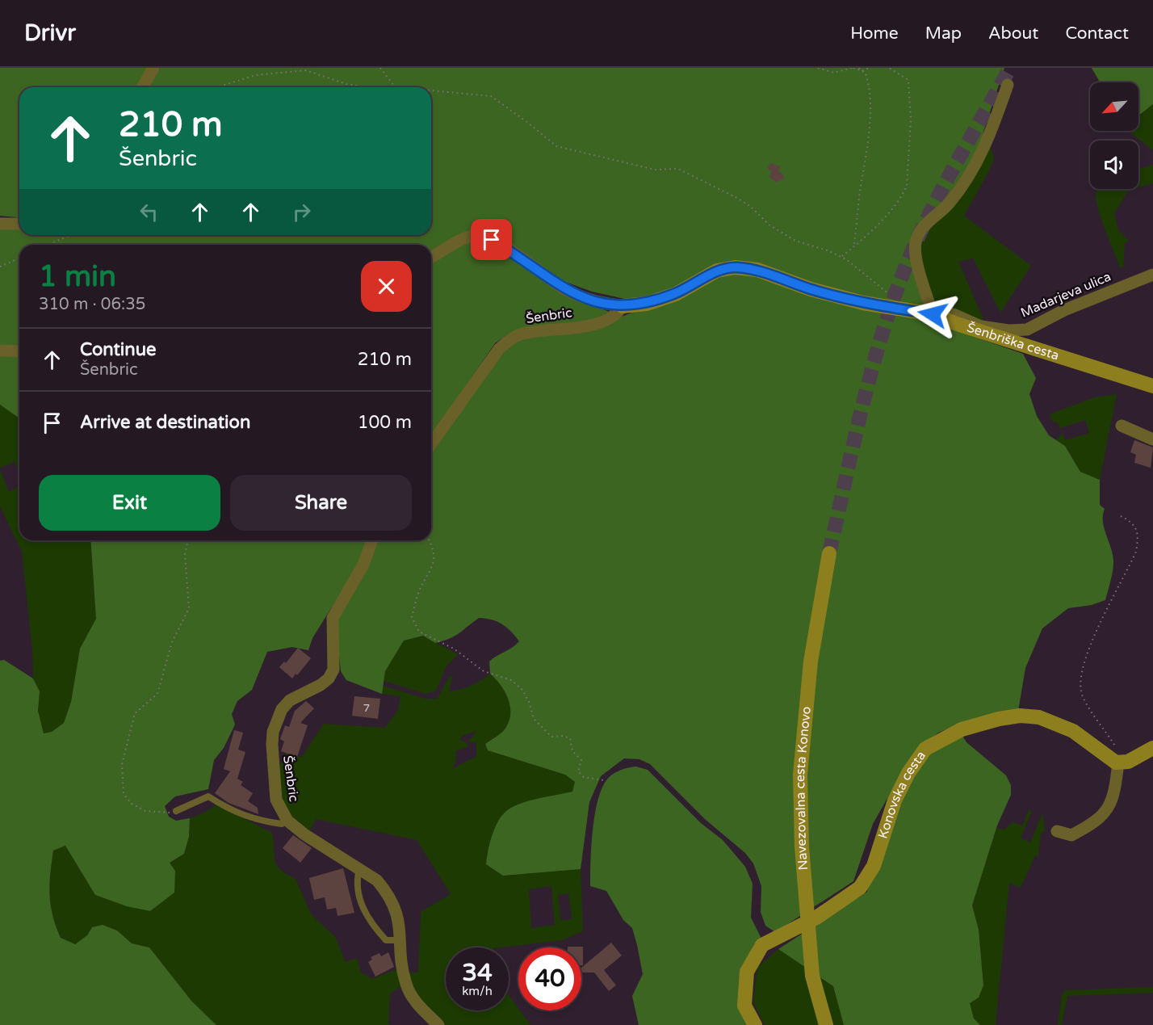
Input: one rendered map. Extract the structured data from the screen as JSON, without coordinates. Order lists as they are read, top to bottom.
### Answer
{
  "streets": {
    "street": [
      "Madarjeva ulica",
      "Šenbric",
      "Šenbriška cesta",
      "Navezovalna cesta Konovo",
      "Konovska cesta"
    ]
  },
  "crossings": [
    ["Madarjeva ulica", "Šenbriška cesta"],
    ["Šenbric", "Šenbriška cesta"],
    ["Navezovalna cesta Konovo", "Konovska cesta"]
  ],
  "house_numbers": ["7"],
  "north": "bottom left",
  "page": {
    "header": "Drivr",
    "nav": [
      "Home",
      "Map",
      "About",
      "Contact"
    ],
    "turn": ["210 m", "Šenbric"],
    "heading": ["1 min", "310 m · 06:35"],
    "list": [
      {
        "name": "Continue",
        "note": "Šenbric",
        "value": "210 m"
      },
      {
        "name": "Arrive at destination",
        "value": "100 m"
      }
    ],
    "buttons": ["Exit", "Share"],
    "speed": "34 km/h",
    "limit": "40"
  }
}
